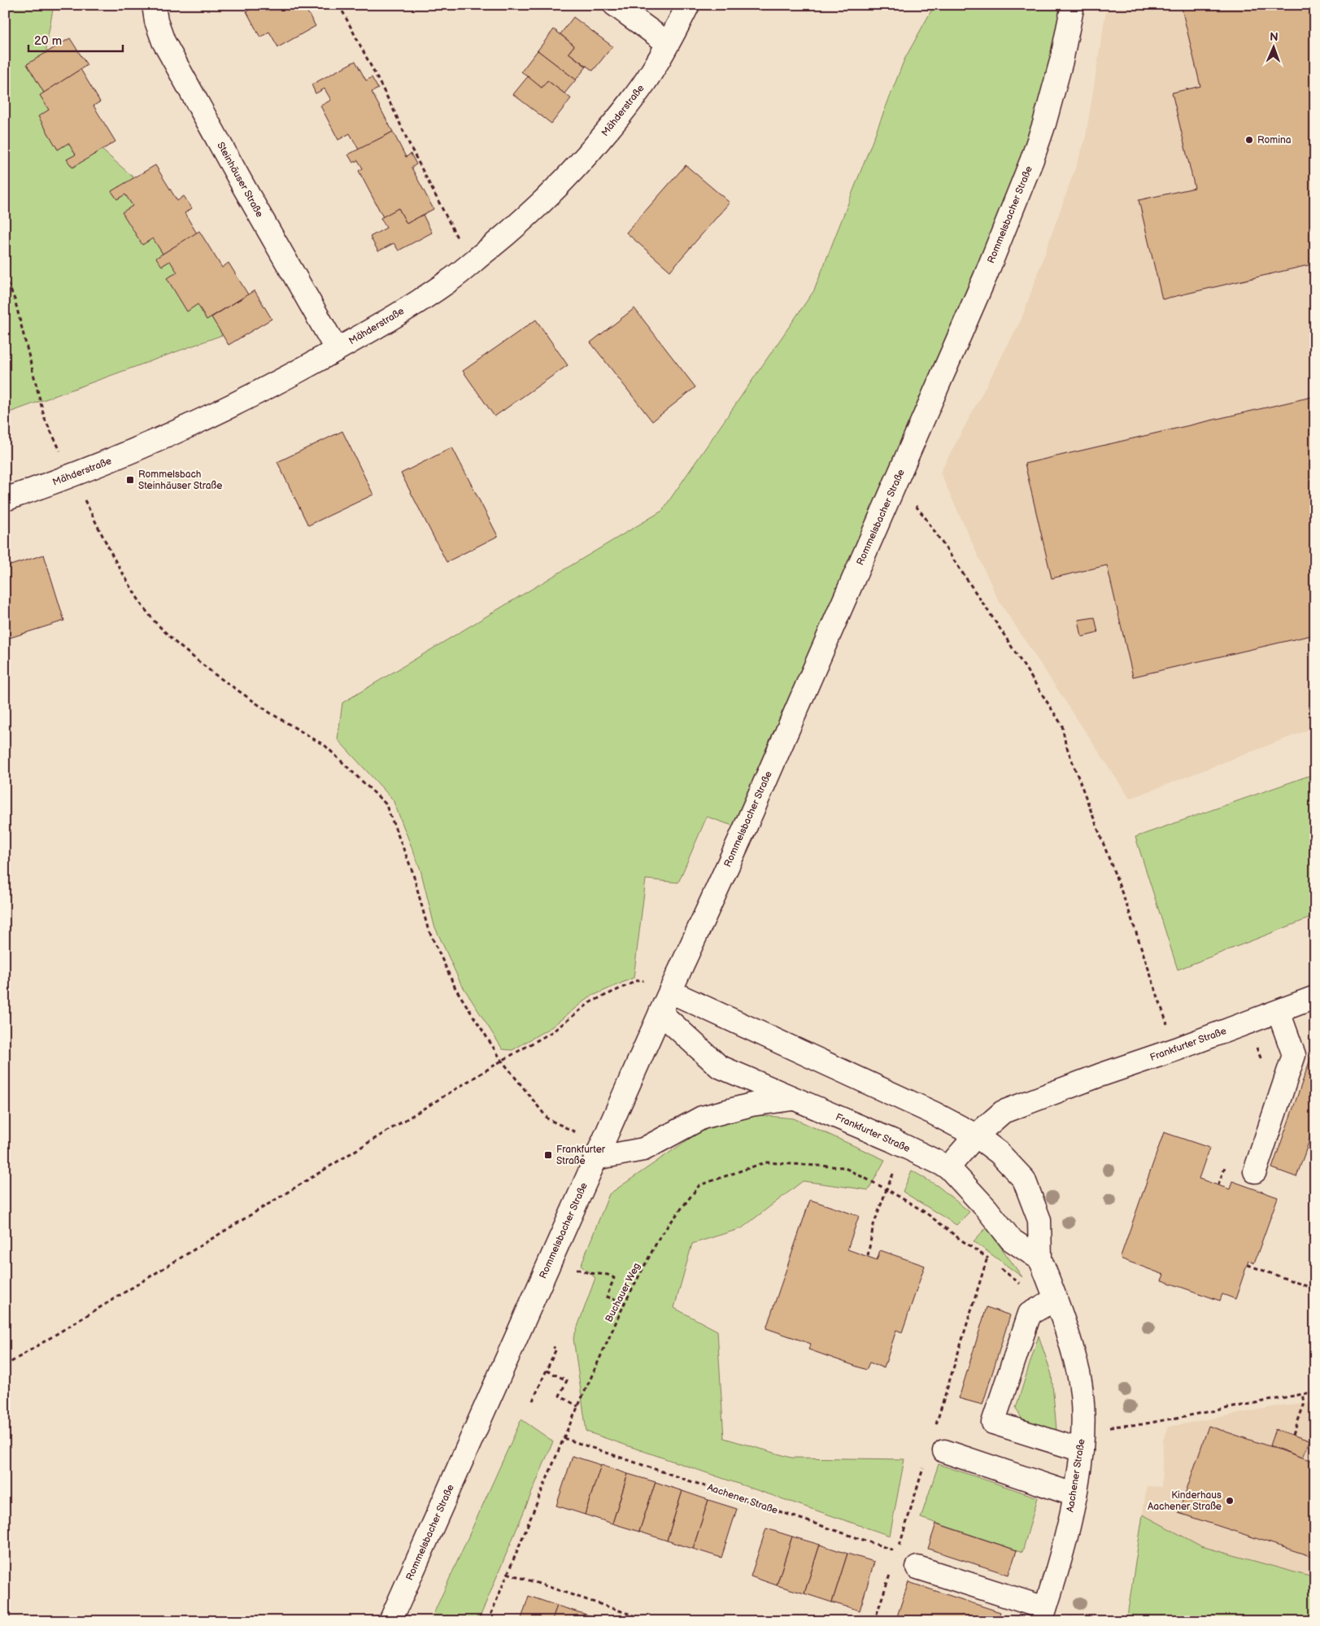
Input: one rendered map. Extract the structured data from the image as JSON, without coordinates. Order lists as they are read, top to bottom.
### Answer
{
  "streets": {
    "street": [
      "Mähderstraße",
      "Steinhäuser Straße",
      "Rommelsbacher Straße",
      "Frankfurter Straße",
      "Aachener Straße"
    ],
    "path": ["Buchauer Weg"]
  },
  "crossings": [
    ["Mähderstraße", "Steinhäuser Straße"],
    ["Rommelsbacher Straße", "Frankfurter Straße"],
    ["Frankfurter Straße", "Aachener Straße"],
    ["Buchauer Weg", "Aachener Straße"]
  ],
  "places": {
    "other": ["Romina", "Kinderhaus Aachener Straße"],
    "transit": ["Rommelsbach Steinhäuser Straße", "Frankfurter Straße"]
  },
  "scale_bar": "20 m",
  "north": "top"
}
